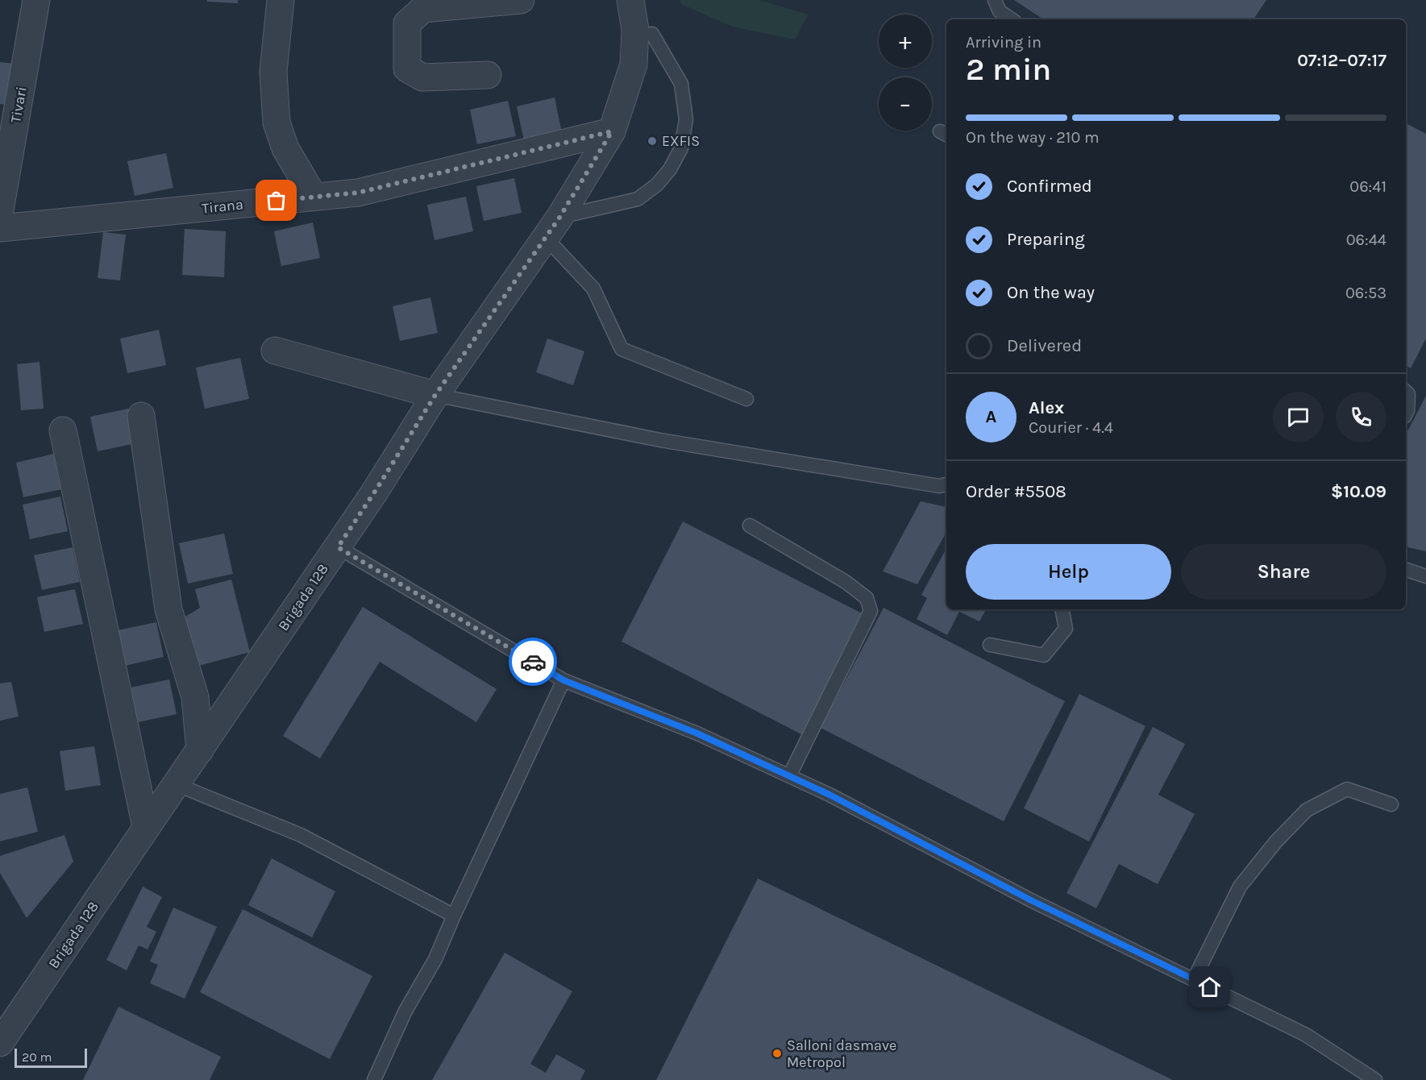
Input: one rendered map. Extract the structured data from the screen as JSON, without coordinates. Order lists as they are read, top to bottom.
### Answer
{
  "streets": {
    "street": ["Tivari", "Tirana", "Brigada 128"]
  },
  "crossings": [
    ["Tirana", "Brigada 128"]
  ],
  "places": ["EXFIS", "Salloni dasmave Metropol"],
  "scale_bar": "20 m",
  "page": {
    "map_buttons": ["+", "−"],
    "heading": ["2 min", "Arriving in", "07:12–07:17"],
    "panel": [
      "Alex",
      "Courier · 4.4",
      "Order #5508",
      "$10.09"
    ],
    "bar": "On the way · 210 m",
    "list": [
      ["Confirmed", "06:41"],
      ["Preparing", "06:44"],
      ["On the way", "06:53"],
      "Delivered"
    ],
    "round": "A",
    "buttons": ["Help", "Share"],
    "scale": "20 m"
  }
}
